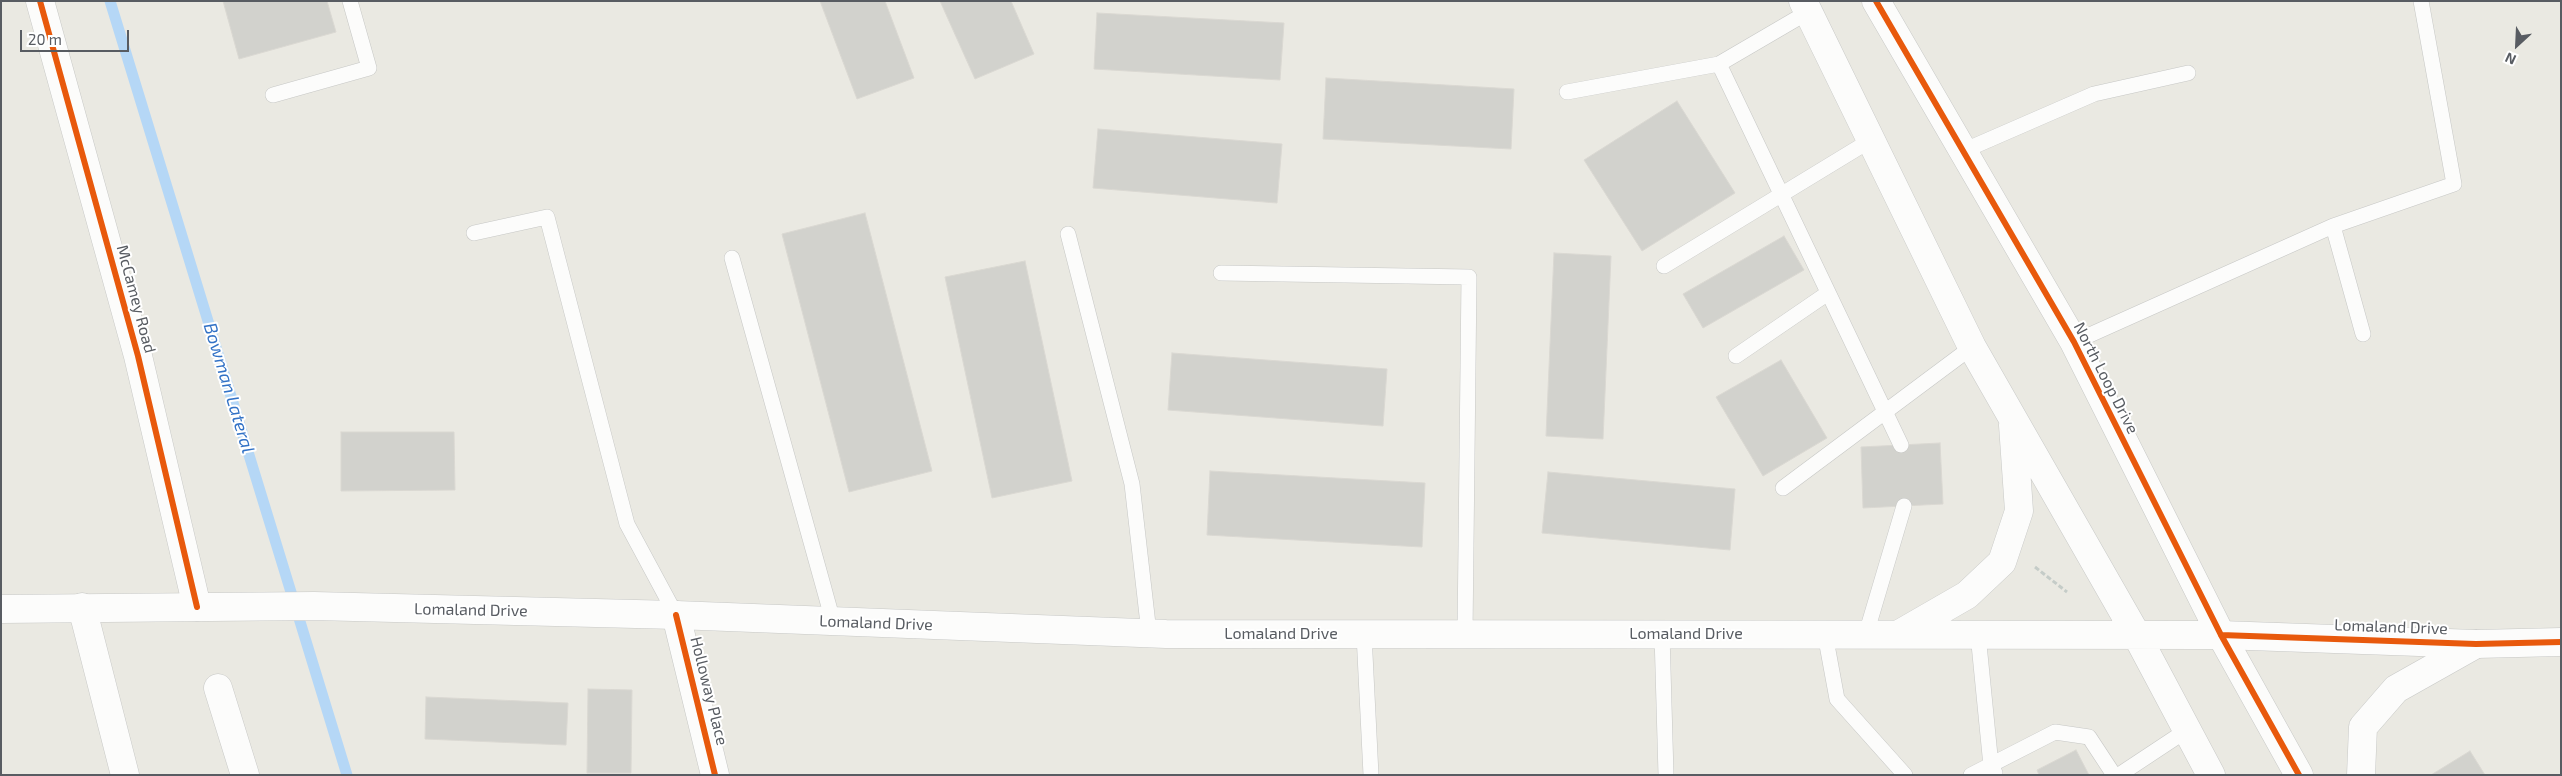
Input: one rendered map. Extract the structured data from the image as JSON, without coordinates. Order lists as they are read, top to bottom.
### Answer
{
  "streets": {
    "main road": [
      "McCamey Road",
      "North Loop Drive",
      "Lomaland Drive",
      "Holloway Place"
    ]
  },
  "crossings": [
    ["McCamey Road", "Lomaland Drive"],
    ["North Loop Drive", "Lomaland Drive"],
    ["Lomaland Drive", "Holloway Place"]
  ],
  "water": ["Bowman Lateral"],
  "scale_bar": "20 m",
  "north": "bottom left"
}
